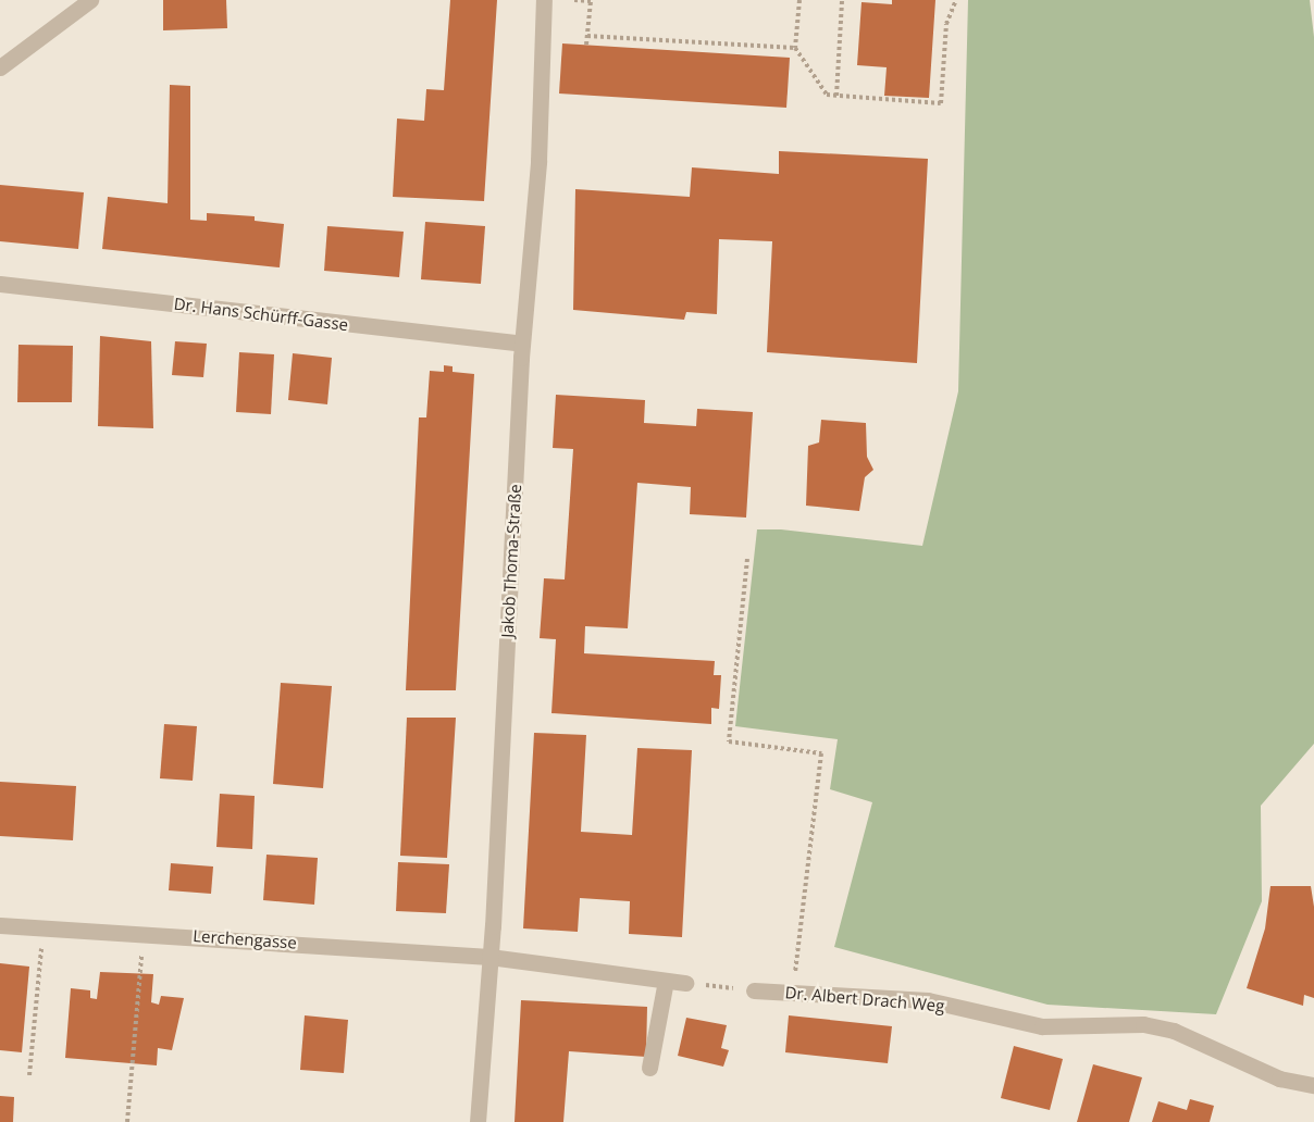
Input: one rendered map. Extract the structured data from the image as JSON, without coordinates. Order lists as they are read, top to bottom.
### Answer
{
  "streets": {
    "street": [
      "Dr. Hans Schürff-Gasse",
      "Jakob Thoma-Straße",
      "Lerchengasse",
      "Dr. Albert Drach Weg"
    ]
  },
  "crossings": [
    ["Dr. Hans Schürff-Gasse", "Jakob Thoma-Straße"],
    ["Jakob Thoma-Straße", "Lerchengasse"]
  ]
}
